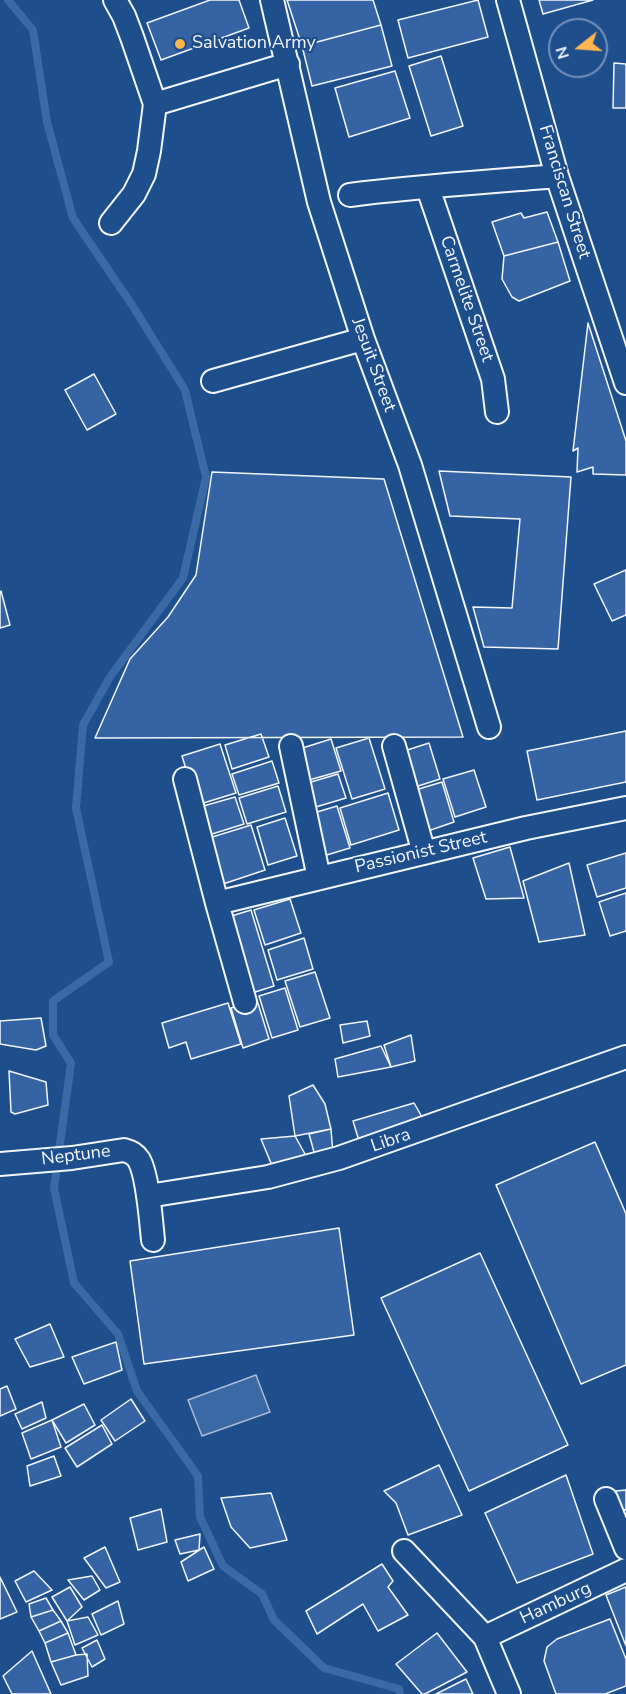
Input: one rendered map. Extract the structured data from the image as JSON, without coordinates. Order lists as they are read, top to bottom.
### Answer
{
  "streets": {
    "street": [
      "Franciscan Street",
      "Carmelite Street",
      "Jesuit Street",
      "Passionist Street",
      "Libra",
      "Neptune",
      "Hamburg"
    ]
  },
  "crossings": [
    ["Libra", "Neptune"]
  ],
  "places": ["Salvation Army"],
  "north": "left"
}
